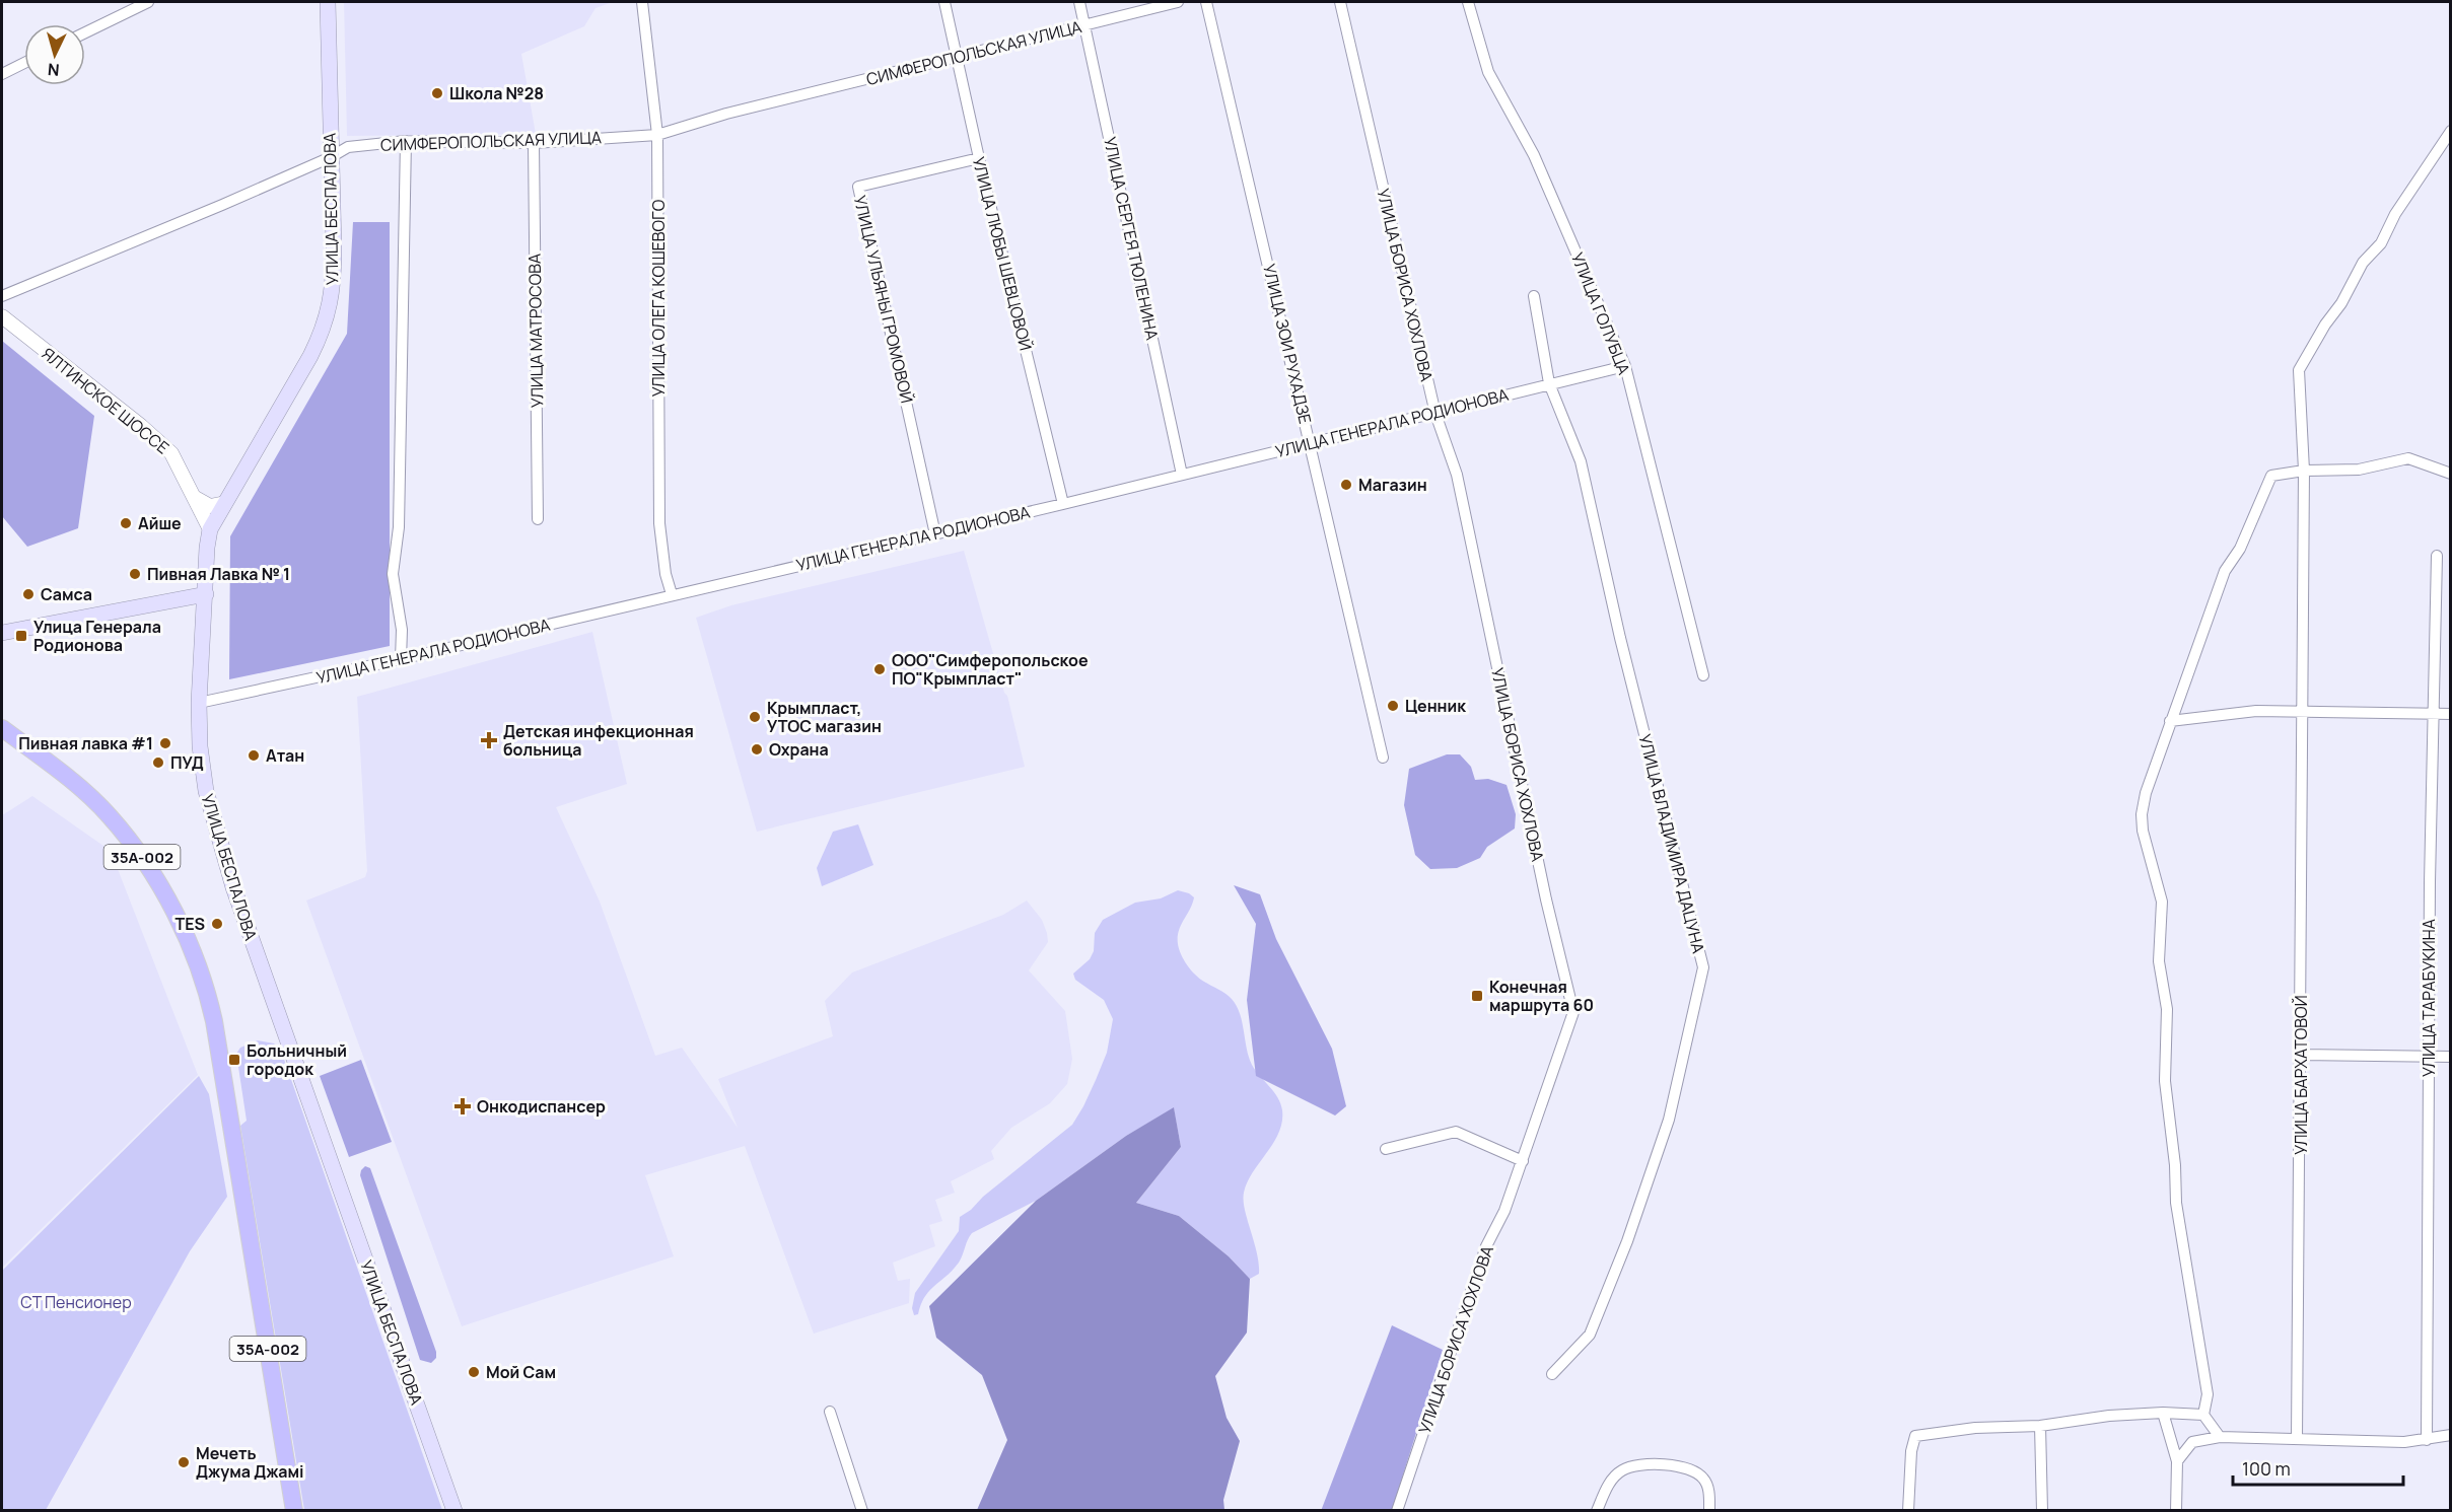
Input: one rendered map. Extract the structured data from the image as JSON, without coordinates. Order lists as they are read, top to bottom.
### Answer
{
  "streets": {
    "main road": ["УЛИЦА БЕСПАЛОВА", "35А-002"],
    "street": [
      "СИМФЕРОПОЛЬСКАЯ УЛИЦА",
      "УЛИЦА СЕРГЕЯ ТЮЛЕНИНА",
      "УЛИЦА ЛЮБЫ ШЕВЦОВОЙ",
      "УЛИЦА БОРИСА ХОХЛОВА",
      "УЛИЦА ОЛЕГА КОШЕВОГО",
      "УЛИЦА УЛЬЯНЫ ГРОМОВОЙ",
      "УЛИЦА ГОЛУБЦА",
      "УЛИЦА МАТРОСОВА",
      "УЛИЦА ЗОИ РУХАДЗЕ",
      "ЯЛТИНСКОЕ ШОССЕ",
      "УЛИЦА ГЕНЕРАЛА РОДИОНОВА",
      "УЛИЦА ВЛАДИМИРА ДАЦУНА",
      "УЛИЦА ТАРАБУКИНА",
      "УЛИЦА БАРХАТОВОЙ"
    ]
  },
  "crossings": [
    ["СИМФЕРОПОЛЬСКАЯ УЛИЦА", "УЛИЦА БЕСПАЛОВА"],
    ["СИМФЕРОПОЛЬСКАЯ УЛИЦА", "УЛИЦА СЕРГЕЯ ТЮЛЕНИНА"],
    ["СИМФЕРОПОЛЬСКАЯ УЛИЦА", "УЛИЦА ЛЮБЫ ШЕВЦОВОЙ"],
    ["СИМФЕРОПОЛЬСКАЯ УЛИЦА", "УЛИЦА ОЛЕГА КОШЕВОГО"],
    ["СИМФЕРОПОЛЬСКАЯ УЛИЦА", "УЛИЦА МАТРОСОВА"],
    ["УЛИЦА БЕСПАЛОВА", "ЯЛТИНСКОЕ ШОССЕ"],
    ["УЛИЦА БЕСПАЛОВА", "УЛИЦА ГЕНЕРАЛА РОДИОНОВА"],
    ["УЛИЦА СЕРГЕЯ ТЮЛЕНИНА", "УЛИЦА ГЕНЕРАЛА РОДИОНОВА"],
    ["УЛИЦА ЛЮБЫ ШЕВЦОВОЙ", "УЛИЦА УЛЬЯНЫ ГРОМОВОЙ"],
    ["УЛИЦА ЛЮБЫ ШЕВЦОВОЙ", "УЛИЦА ГЕНЕРАЛА РОДИОНОВА"],
    ["УЛИЦА БОРИСА ХОХЛОВА", "УЛИЦА ГЕНЕРАЛА РОДИОНОВА"],
    ["УЛИЦА ОЛЕГА КОШЕВОГО", "УЛИЦА ГЕНЕРАЛА РОДИОНОВА"],
    ["УЛИЦА УЛЬЯНЫ ГРОМОВОЙ", "УЛИЦА ГЕНЕРАЛА РОДИОНОВА"],
    ["УЛИЦА ГОЛУБЦА", "УЛИЦА ГЕНЕРАЛА РОДИОНОВА"],
    ["УЛИЦА ЗОИ РУХАДЗЕ", "УЛИЦА ГЕНЕРАЛА РОДИОНОВА"],
    ["УЛИЦА ГЕНЕРАЛА РОДИОНОВА", "УЛИЦА ВЛАДИМИРА ДАЦУНА"]
  ],
  "parks": ["СТ Пенсионер"],
  "places": {
    "other": [
      "Школа №28",
      "Магазин",
      "Айше",
      "Пивная Лавка № 1",
      "Самса",
      "ООО\"Симферопольское ПО\"Крымпласт\"",
      "Ценник",
      "Крымпласт, УТОС магазин",
      "Пивная лавка #1",
      "Охрана",
      "Атан",
      "ПУД",
      "TES",
      "Мой Сам",
      "Мечеть Джума Джамі"
    ],
    "transit": ["Улица Генерала Родионова", "Конечная маршрута 60", "Больничный городок"],
    "health": ["Детская инфекционная больница", "Онкодиспансер"]
  },
  "scale_bar": "100 m",
  "north": "bottom"
}
